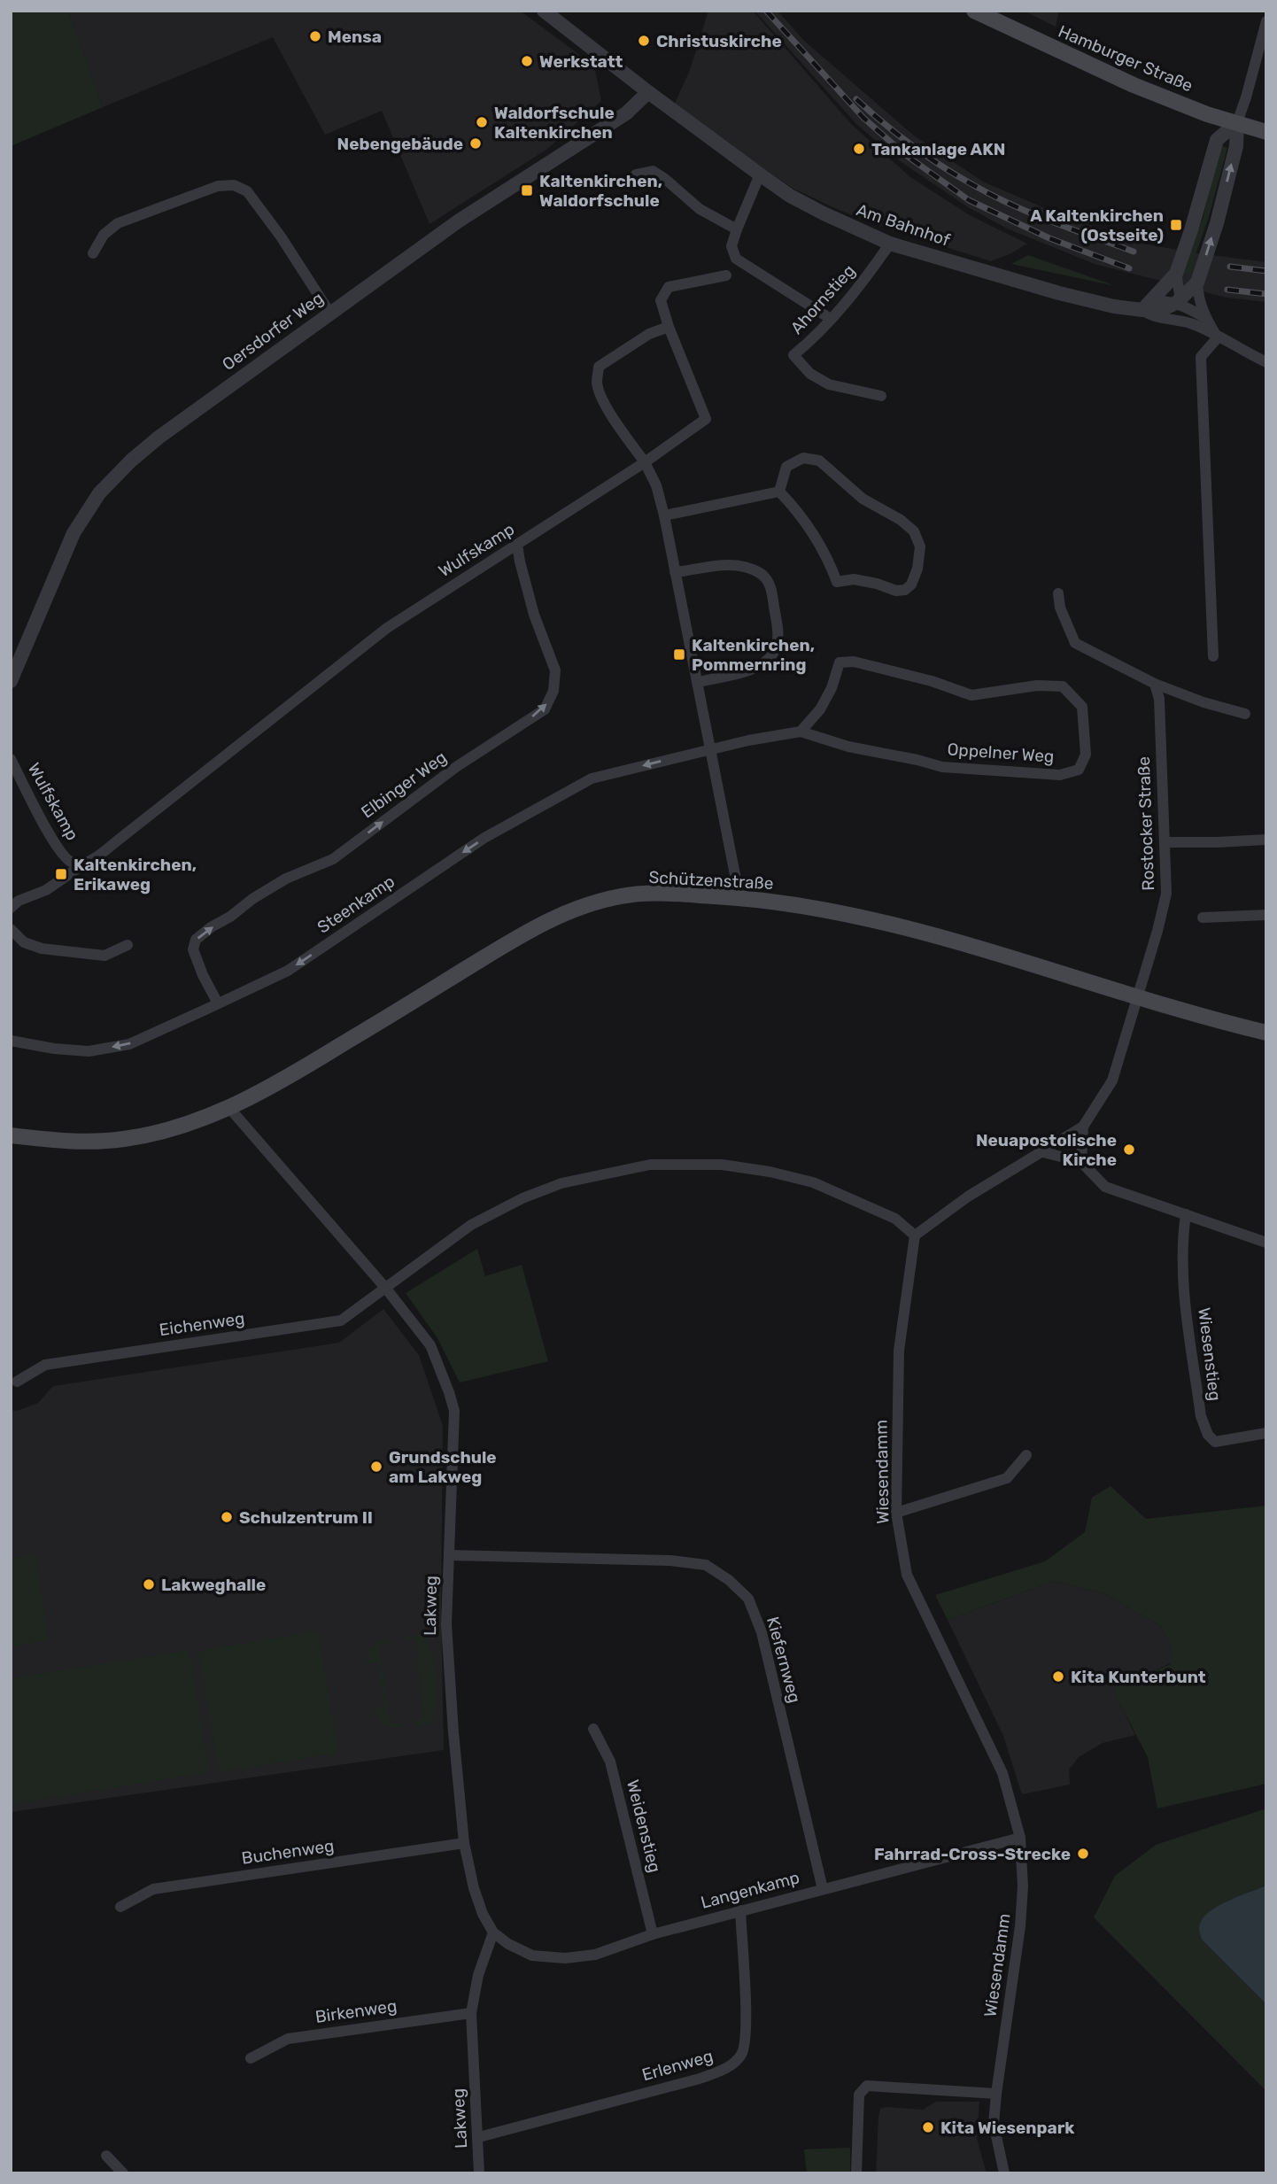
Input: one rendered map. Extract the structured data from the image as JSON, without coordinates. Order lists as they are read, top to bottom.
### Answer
{
  "streets": {
    "main road": ["Hamburger Straße", "Schützenstraße"],
    "street": [
      "Am Bahnhof",
      "Ahornstieg",
      "Oersdorfer Weg",
      "Wulfskamp",
      "Oppelner Weg",
      "Elbinger Weg",
      "Rostocker Straße",
      "Steenkamp",
      "Eichenweg",
      "Wiesenstieg",
      "Wiesendamm",
      "Lakweg",
      "Kiefernweg",
      "Weidenstieg",
      "Buchenweg",
      "Langenkamp",
      "Birkenweg",
      "Erlenweg"
    ]
  },
  "crossings": [
    ["Am Bahnhof", "Ahornstieg"],
    ["Am Bahnhof", "Oersdorfer Weg"],
    ["Wulfskamp", "Elbinger Weg"],
    ["Oppelner Weg", "Steenkamp"],
    ["Elbinger Weg", "Steenkamp"],
    ["Rostocker Straße", "Schützenstraße"],
    ["Schützenstraße", "Lakweg"],
    ["Eichenweg", "Wiesendamm"],
    ["Eichenweg", "Lakweg"],
    ["Wiesendamm", "Langenkamp"],
    ["Lakweg", "Kiefernweg"],
    ["Lakweg", "Buchenweg"],
    ["Lakweg", "Langenkamp"],
    ["Lakweg", "Birkenweg"],
    ["Lakweg", "Erlenweg"],
    ["Kiefernweg", "Langenkamp"],
    ["Weidenstieg", "Langenkamp"],
    ["Langenkamp", "Erlenweg"]
  ],
  "one_way": ["Elbinger Weg", "Steenkamp"],
  "places": {
    "other": [
      "Mensa",
      "Christuskirche",
      "Werkstatt",
      "Waldorfschule Kaltenkirchen",
      "Nebengebäude",
      "Tankanlage AKN",
      "Neuapostolische Kirche",
      "Grundschule am Lakweg",
      "Schulzentrum II",
      "Lakweghalle",
      "Kita Kunterbunt",
      "Fahrrad-Cross-Strecke",
      "Kita Wiesenpark"
    ],
    "transit": [
      "Kaltenkirchen, Waldorfschule",
      "A Kaltenkirchen (Ostseite)",
      "Kaltenkirchen, Pommernring",
      "Kaltenkirchen, Erikaweg"
    ]
  }
}
